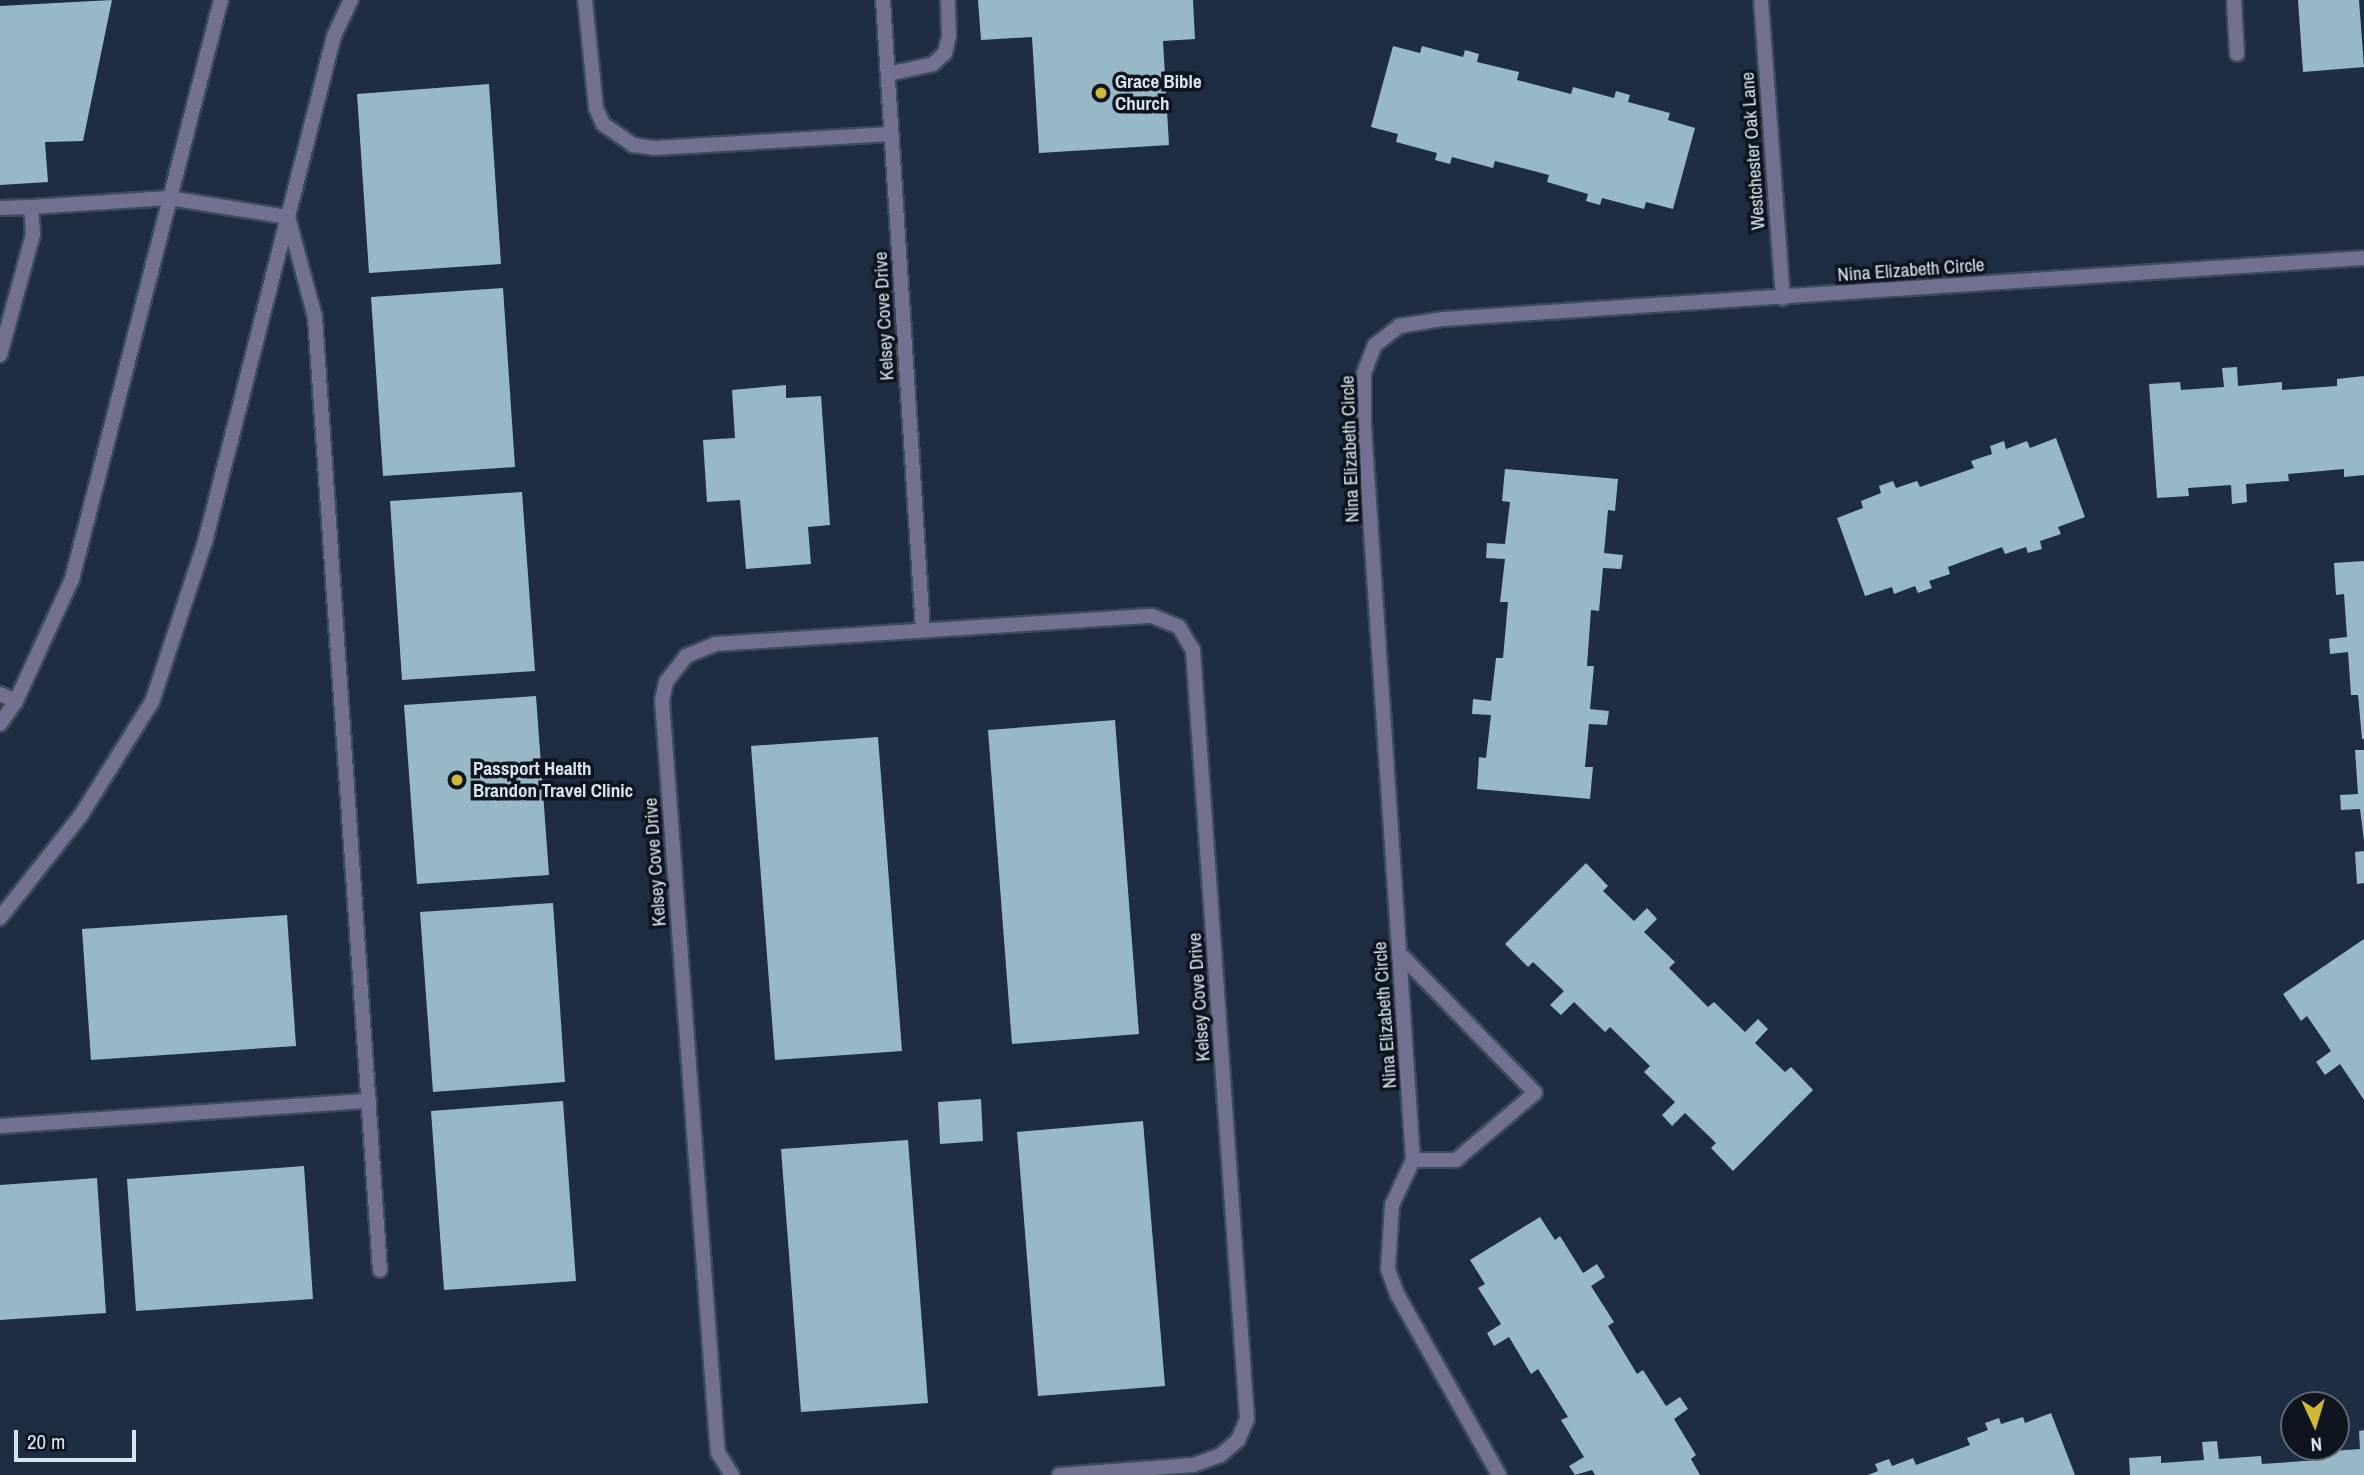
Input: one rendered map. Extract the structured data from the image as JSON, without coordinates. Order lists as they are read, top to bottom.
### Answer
{
  "streets": {
    "street": ["Westchester Oak Lane", "Nina Elizabeth Circle", "Kelsey Cove Drive"]
  },
  "crossings": [
    ["Westchester Oak Lane", "Nina Elizabeth Circle"]
  ],
  "places": ["Grace Bible Church", "Passport Health Brandon Travel Clinic"],
  "scale_bar": "20 m",
  "north": "bottom"
}
